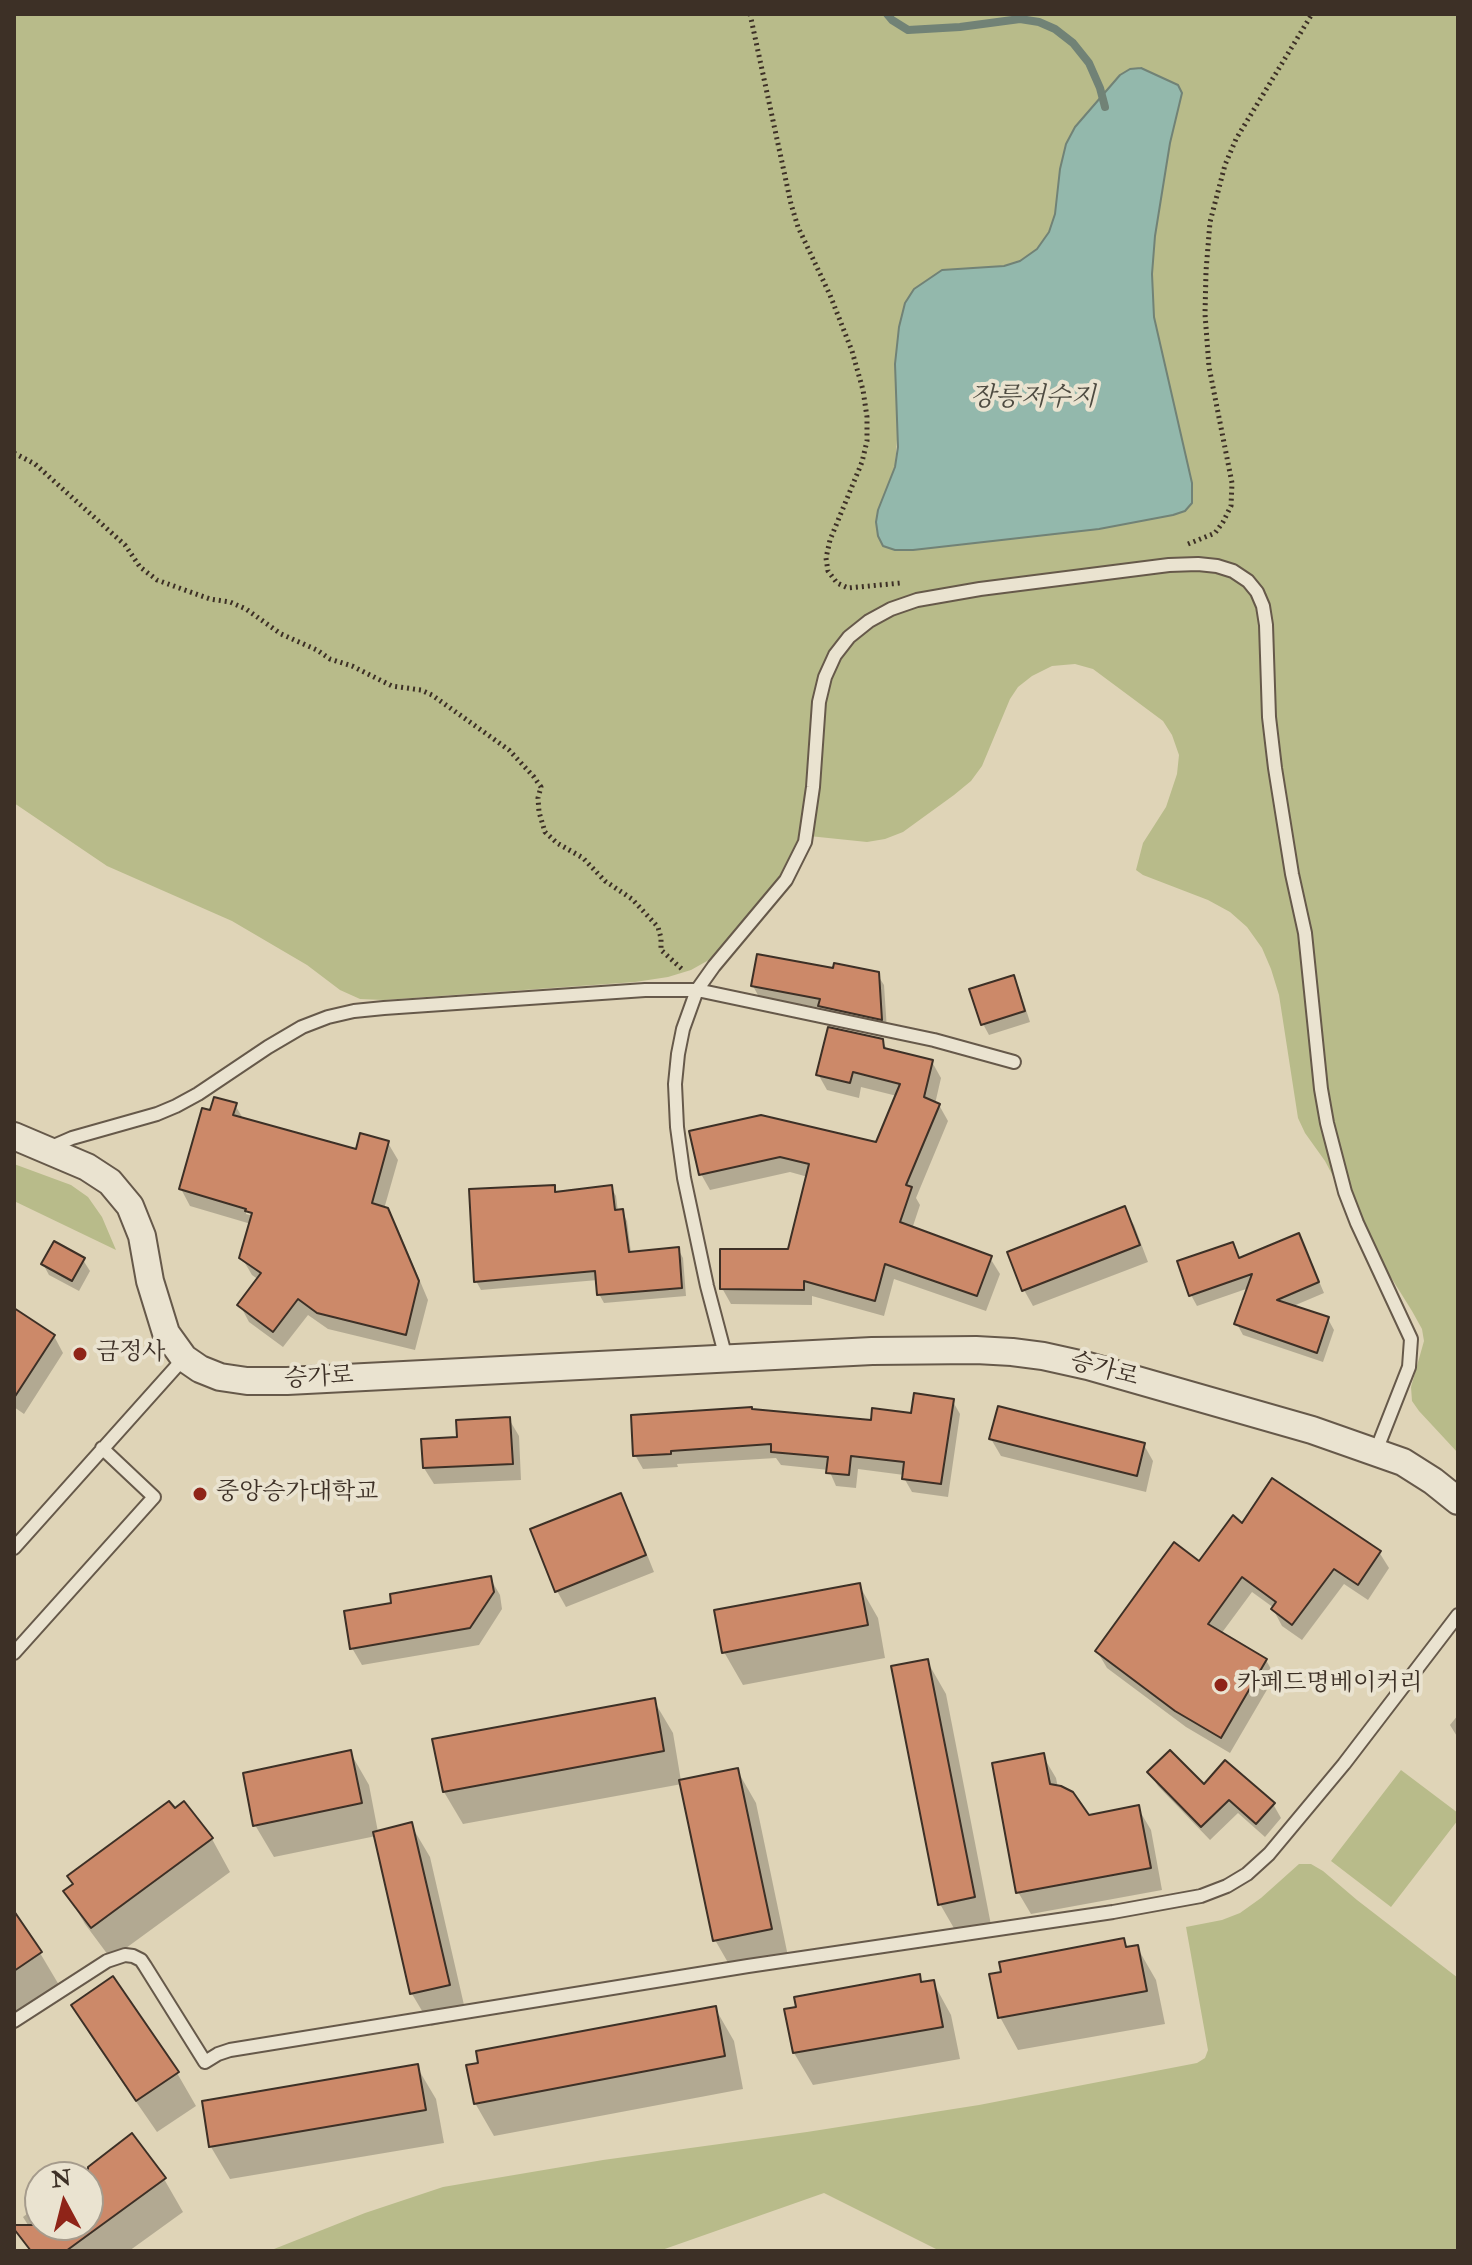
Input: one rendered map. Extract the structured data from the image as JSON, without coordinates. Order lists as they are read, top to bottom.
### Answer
{
  "streets": {
    "street": ["승가로"]
  },
  "water": ["장릉저수지"],
  "places": ["금정사", "중앙승가대학교", "카페드명베이커리"],
  "north": "top"
}
